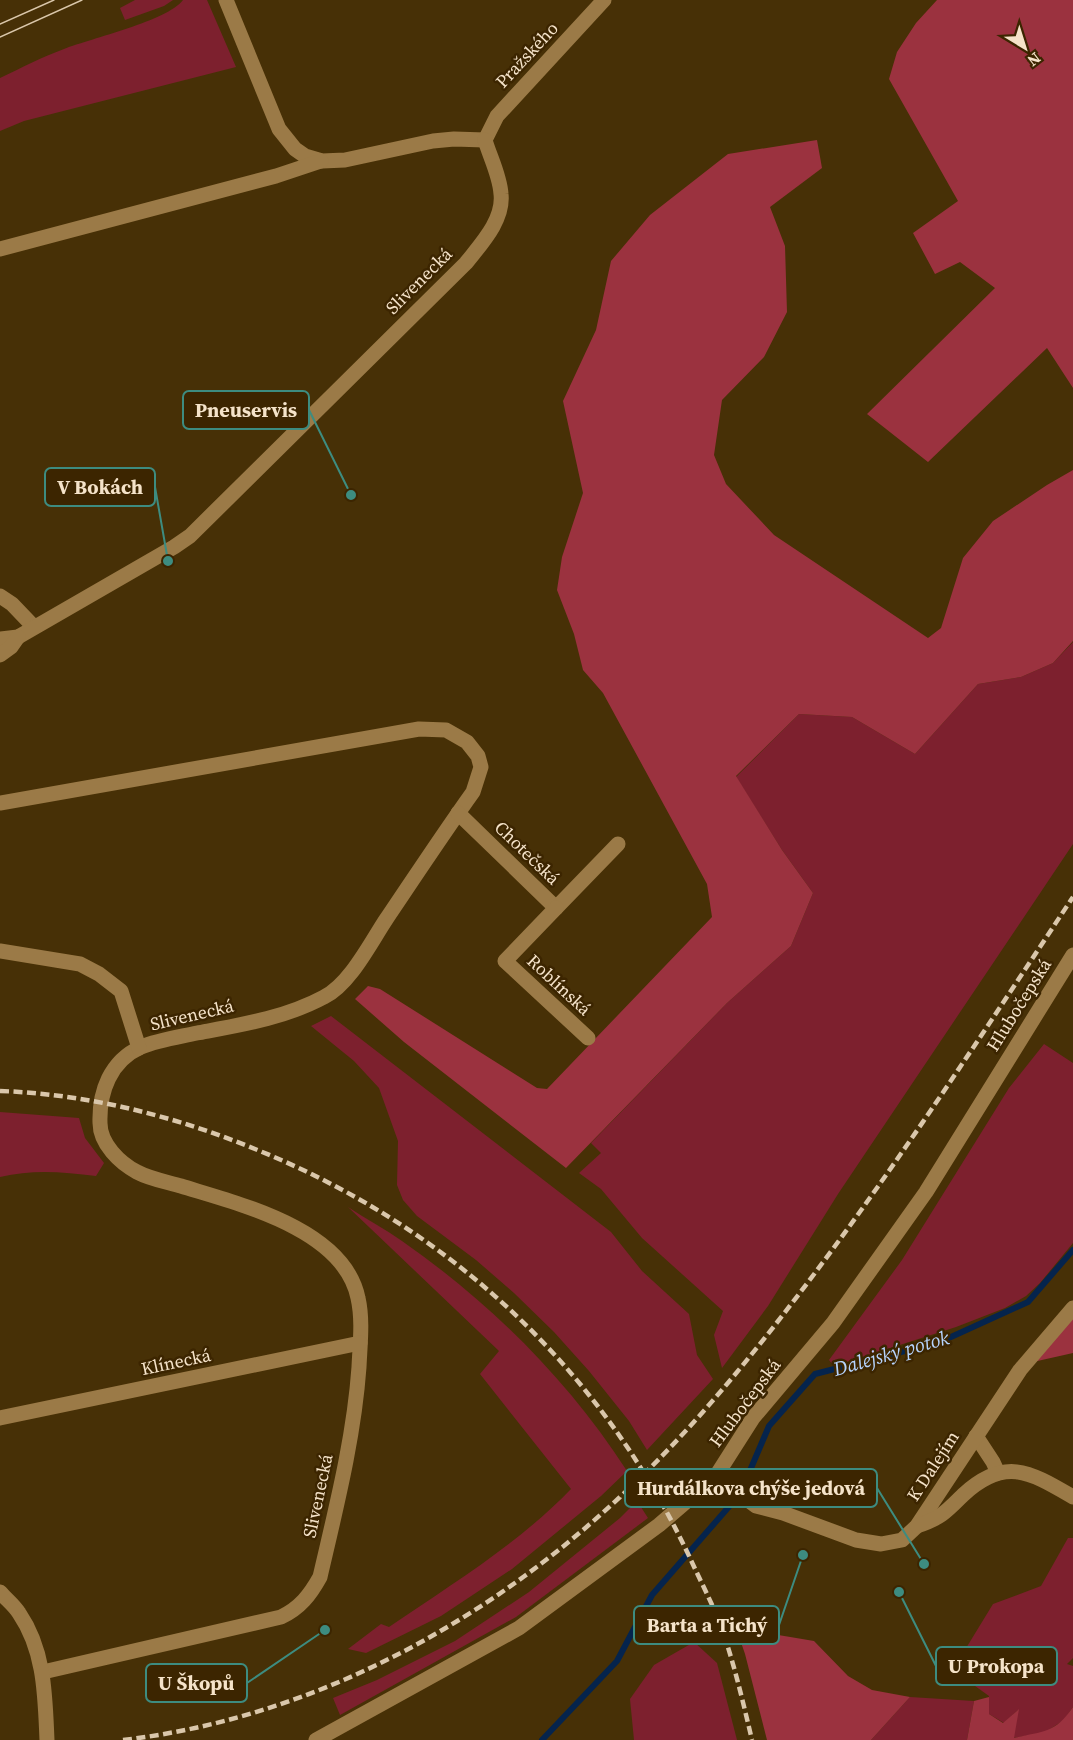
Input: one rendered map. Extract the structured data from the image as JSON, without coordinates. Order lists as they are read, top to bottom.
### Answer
{
  "streets": {
    "street": [
      "Pražského",
      "Slivenecká",
      "Chotečská",
      "Roblínská",
      "Hlubočepská",
      "Klínecká",
      "K Dalejím"
    ]
  },
  "crossings": [
    ["Pražského", "Slivenecká"],
    ["Slivenecká", "Chotečská"],
    ["Slivenecká", "Klínecká"],
    ["Chotečská", "Roblínská"],
    ["Hlubočepská", "K Dalejím"]
  ],
  "water": ["Dalejský potok"],
  "places": [
    "Pneuservis",
    "V Bokách",
    "Barta a Tichý",
    "Hurdálkova chýše jedová",
    "U Prokopa",
    "U Škopů"
  ],
  "north": "bottom right"
}
